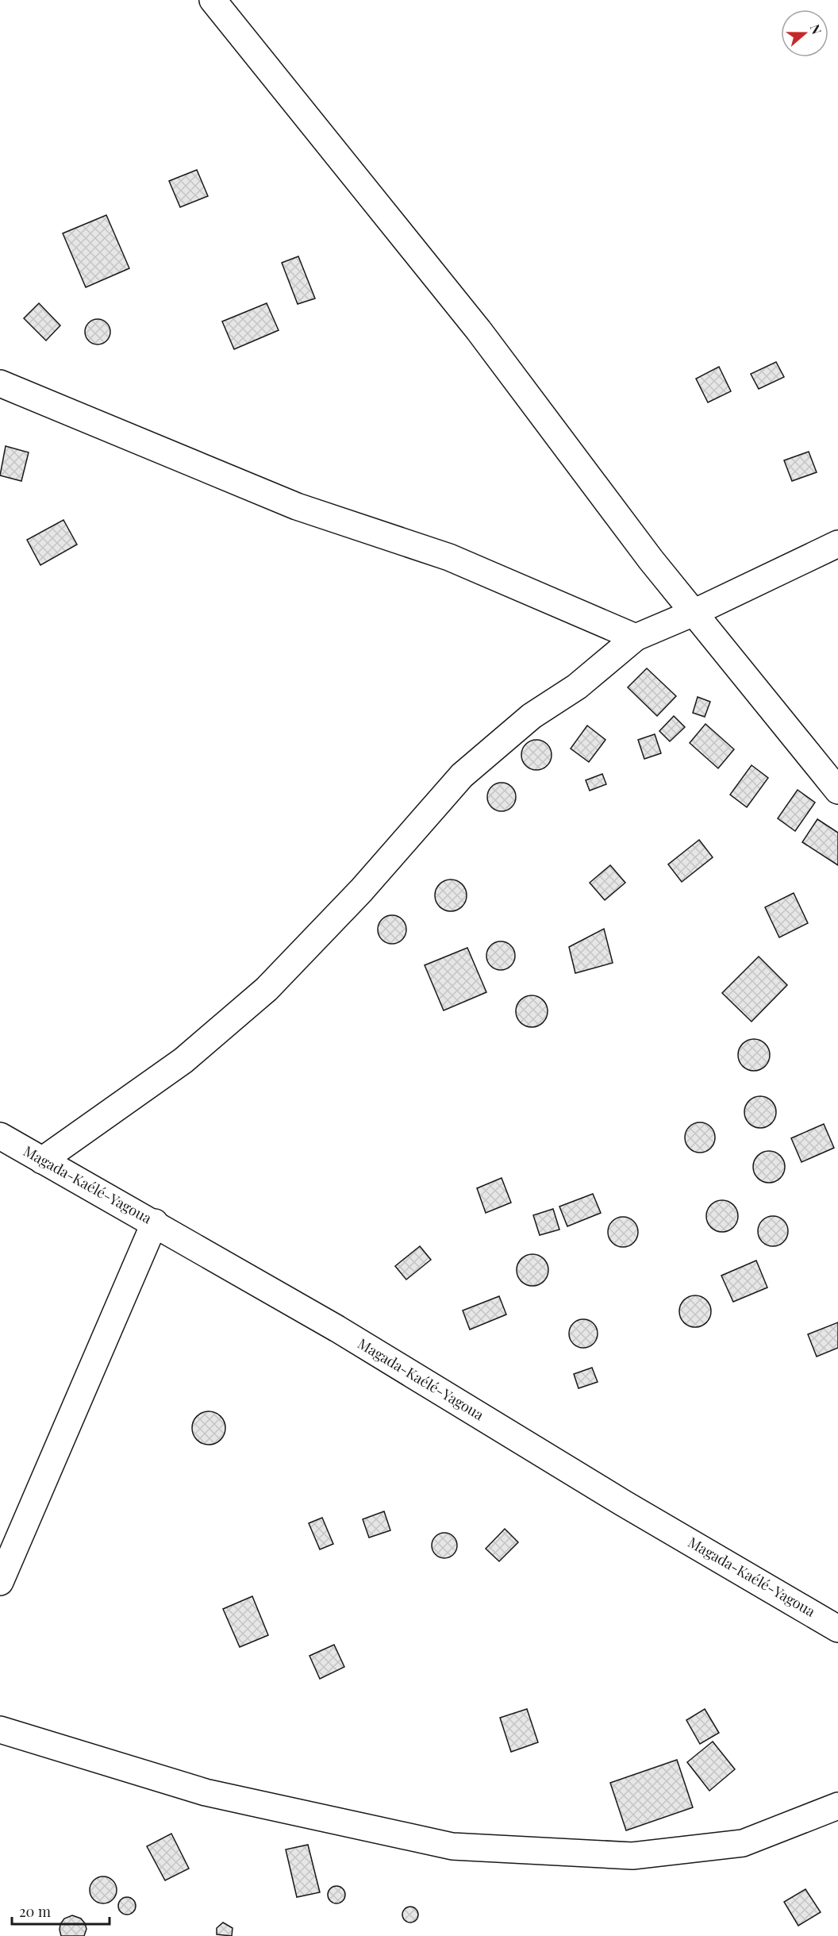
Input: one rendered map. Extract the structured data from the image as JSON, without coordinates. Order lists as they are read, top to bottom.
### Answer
{
  "streets": {
    "main road": ["Magada-Kaélé-Yagoua"]
  },
  "scale_bar": "20 m",
  "north": "right"
}
